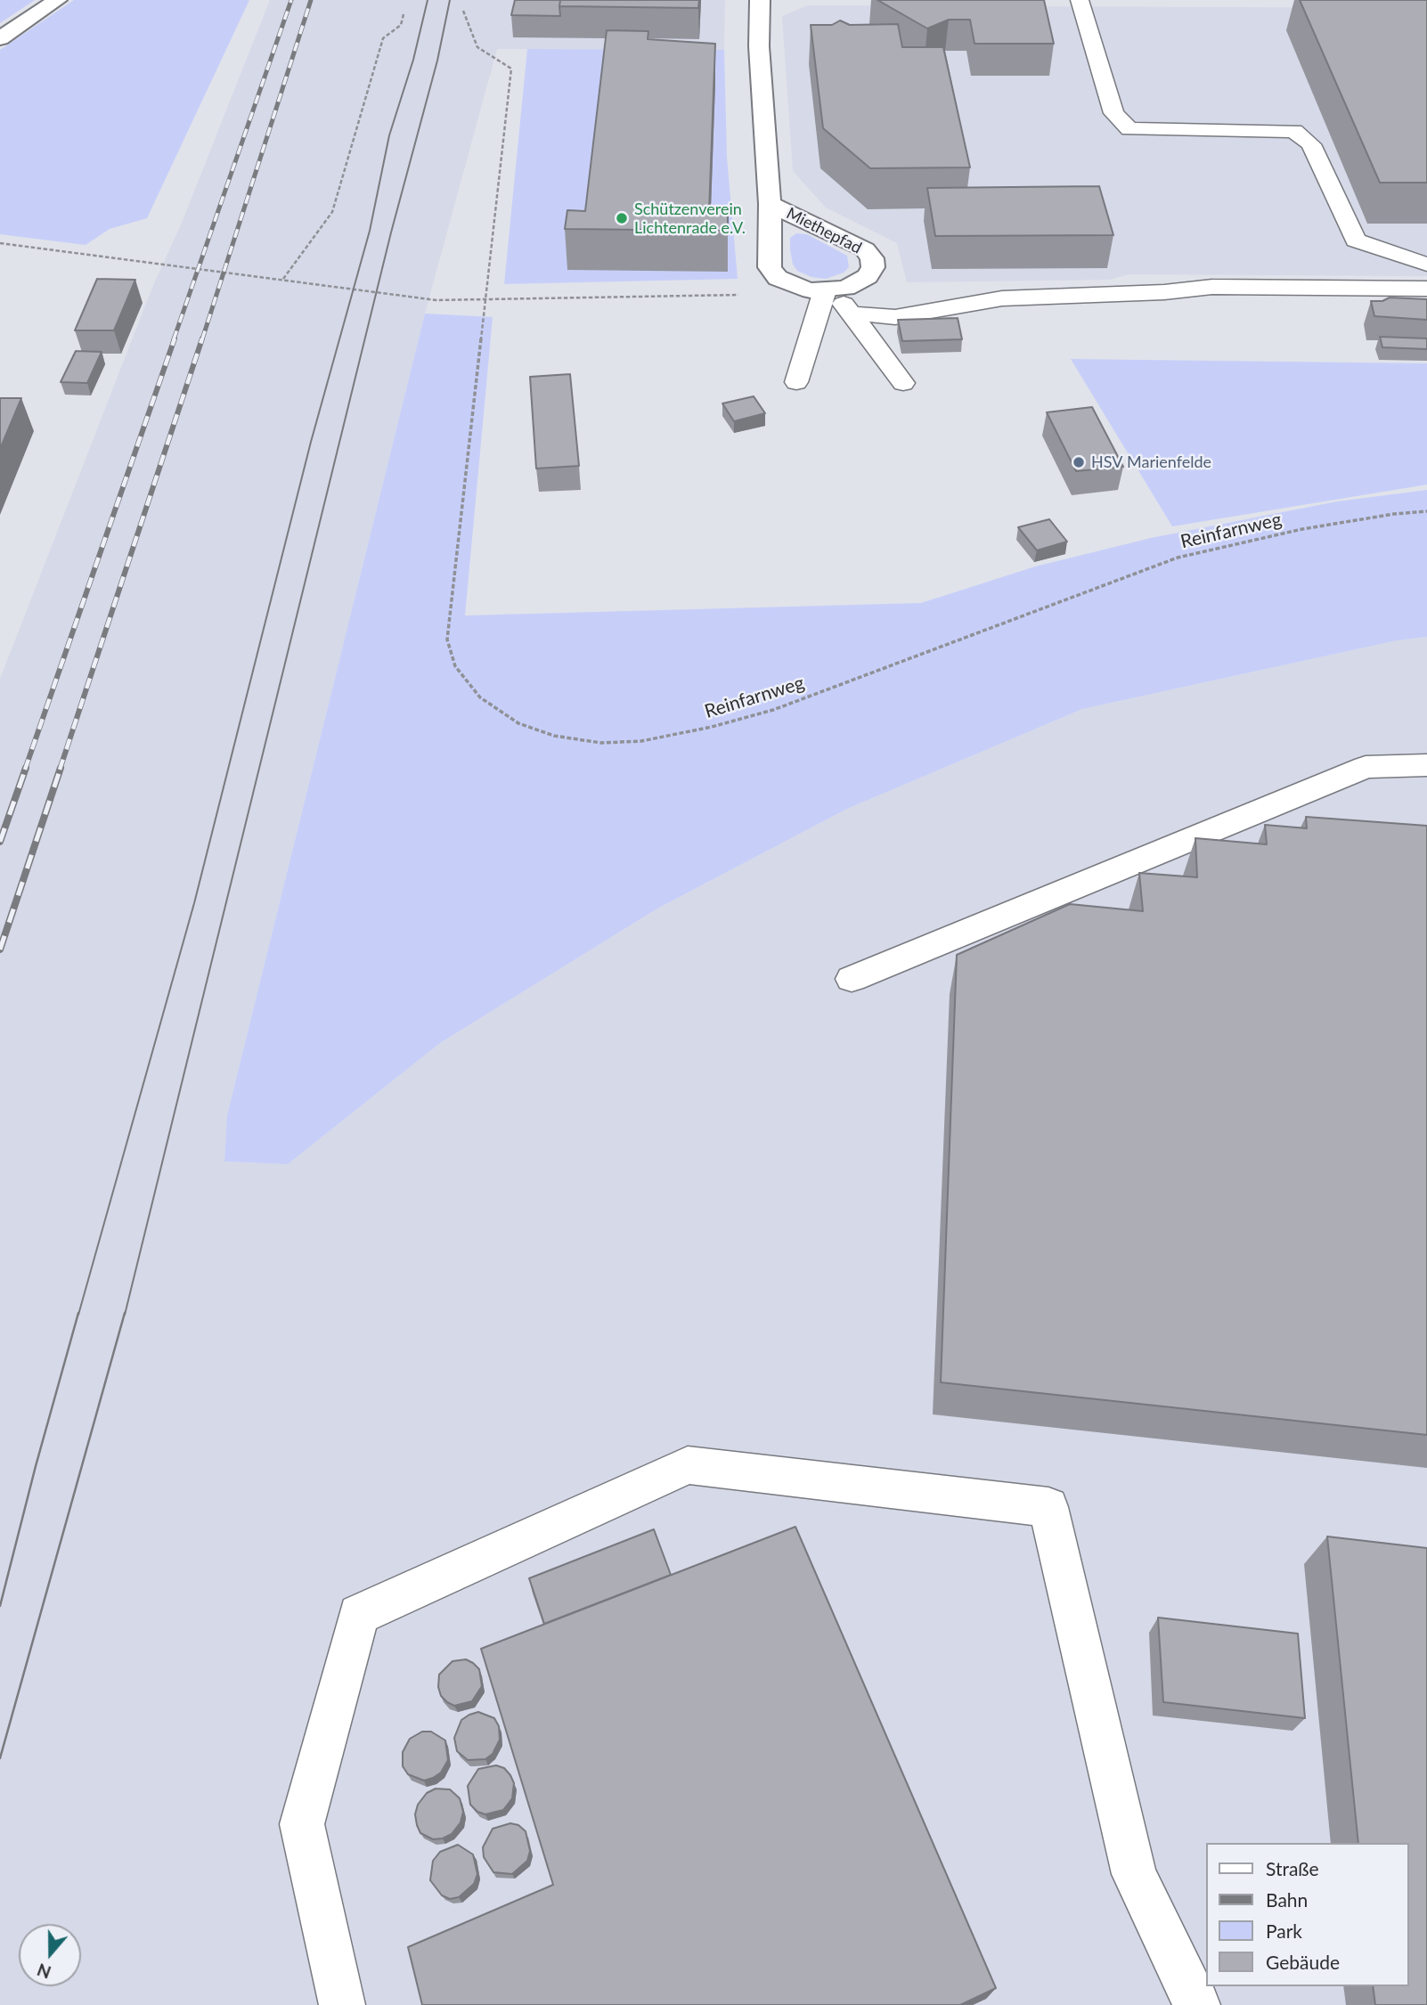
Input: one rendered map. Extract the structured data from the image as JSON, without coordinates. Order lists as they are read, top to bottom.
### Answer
{
  "streets": {
    "street": ["Miethepfad"],
    "path": ["Reinfarnweg"]
  },
  "places": ["Schützenverein Lichtenrade e.V.", "HSV Marienfelde"],
  "legend": [
    "Straße",
    "Bahn",
    "Park",
    "Gebäude"
  ],
  "north": "bottom"
}
